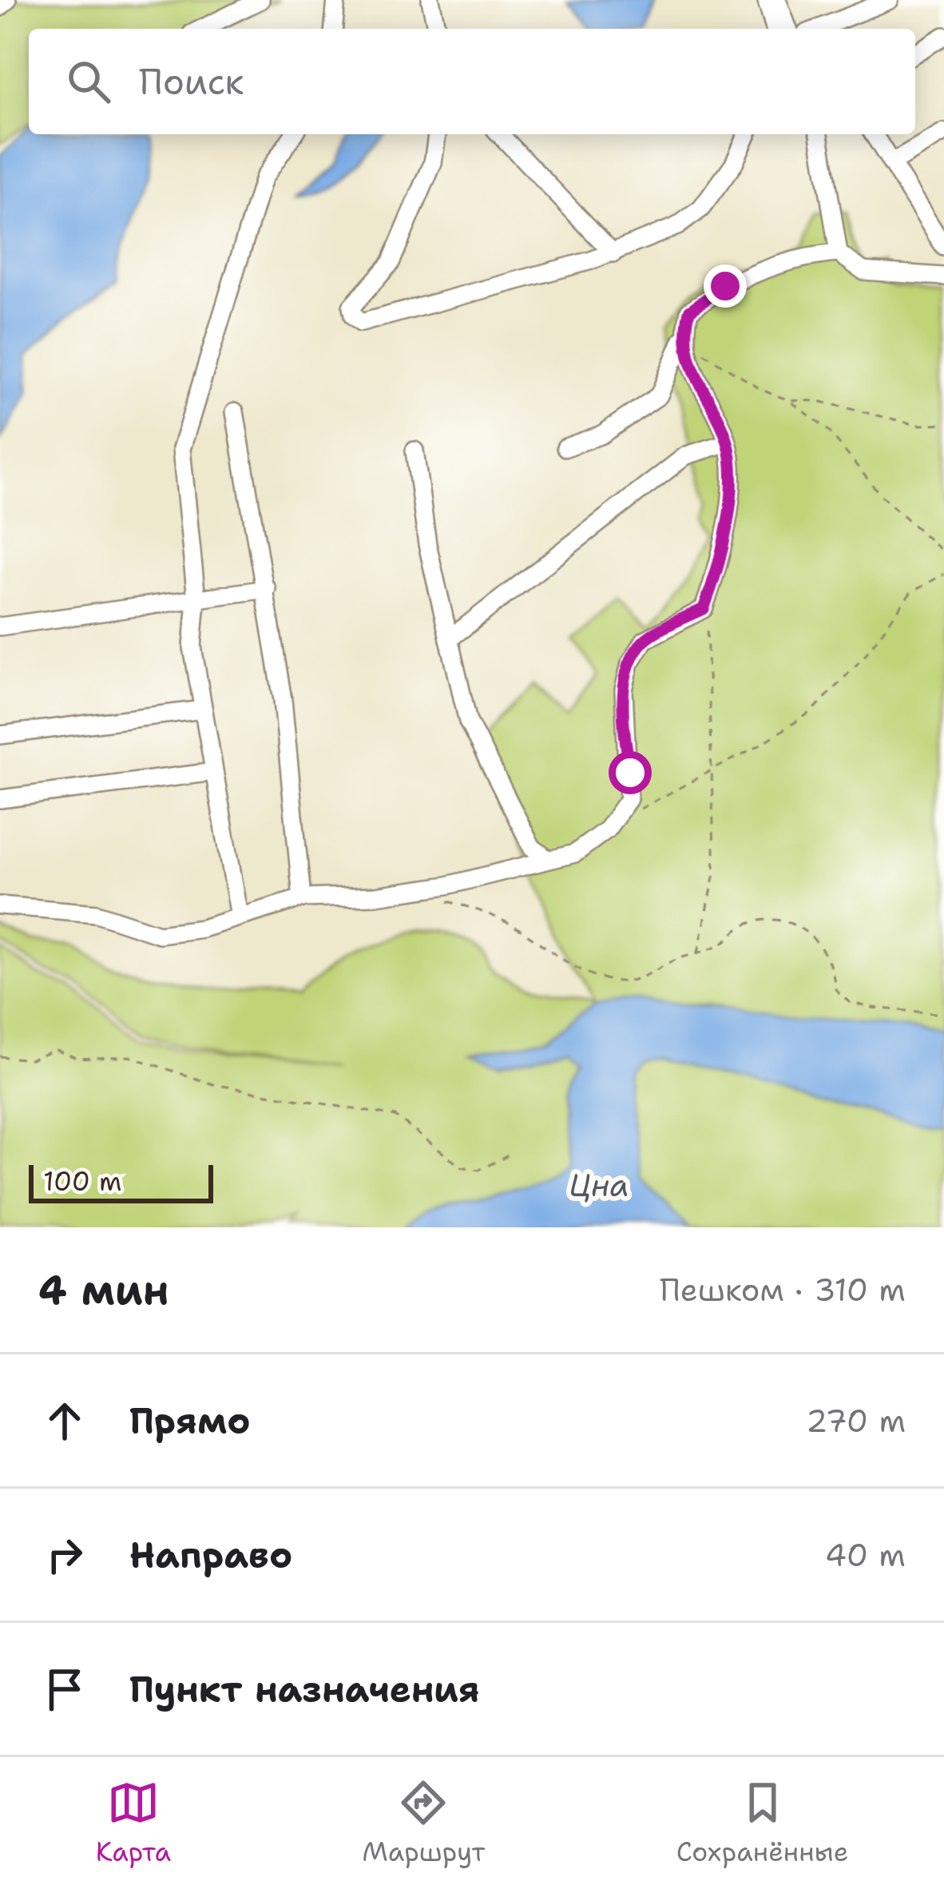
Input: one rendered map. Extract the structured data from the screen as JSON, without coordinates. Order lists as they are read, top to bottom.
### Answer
{
  "water": ["Цна"],
  "scale_bar": "100 m",
  "page": {
    "search": "Поиск",
    "scale": "100 m",
    "heading": ["4 мин", "Пешком · 310 m"],
    "list": [
      ["Прямо", "270 m"],
      ["Направо", "40 m"],
      "Пункт назначения"
    ],
    "nav": ["Карта", "Маршрут", "Сохранённые"]
  }
}
